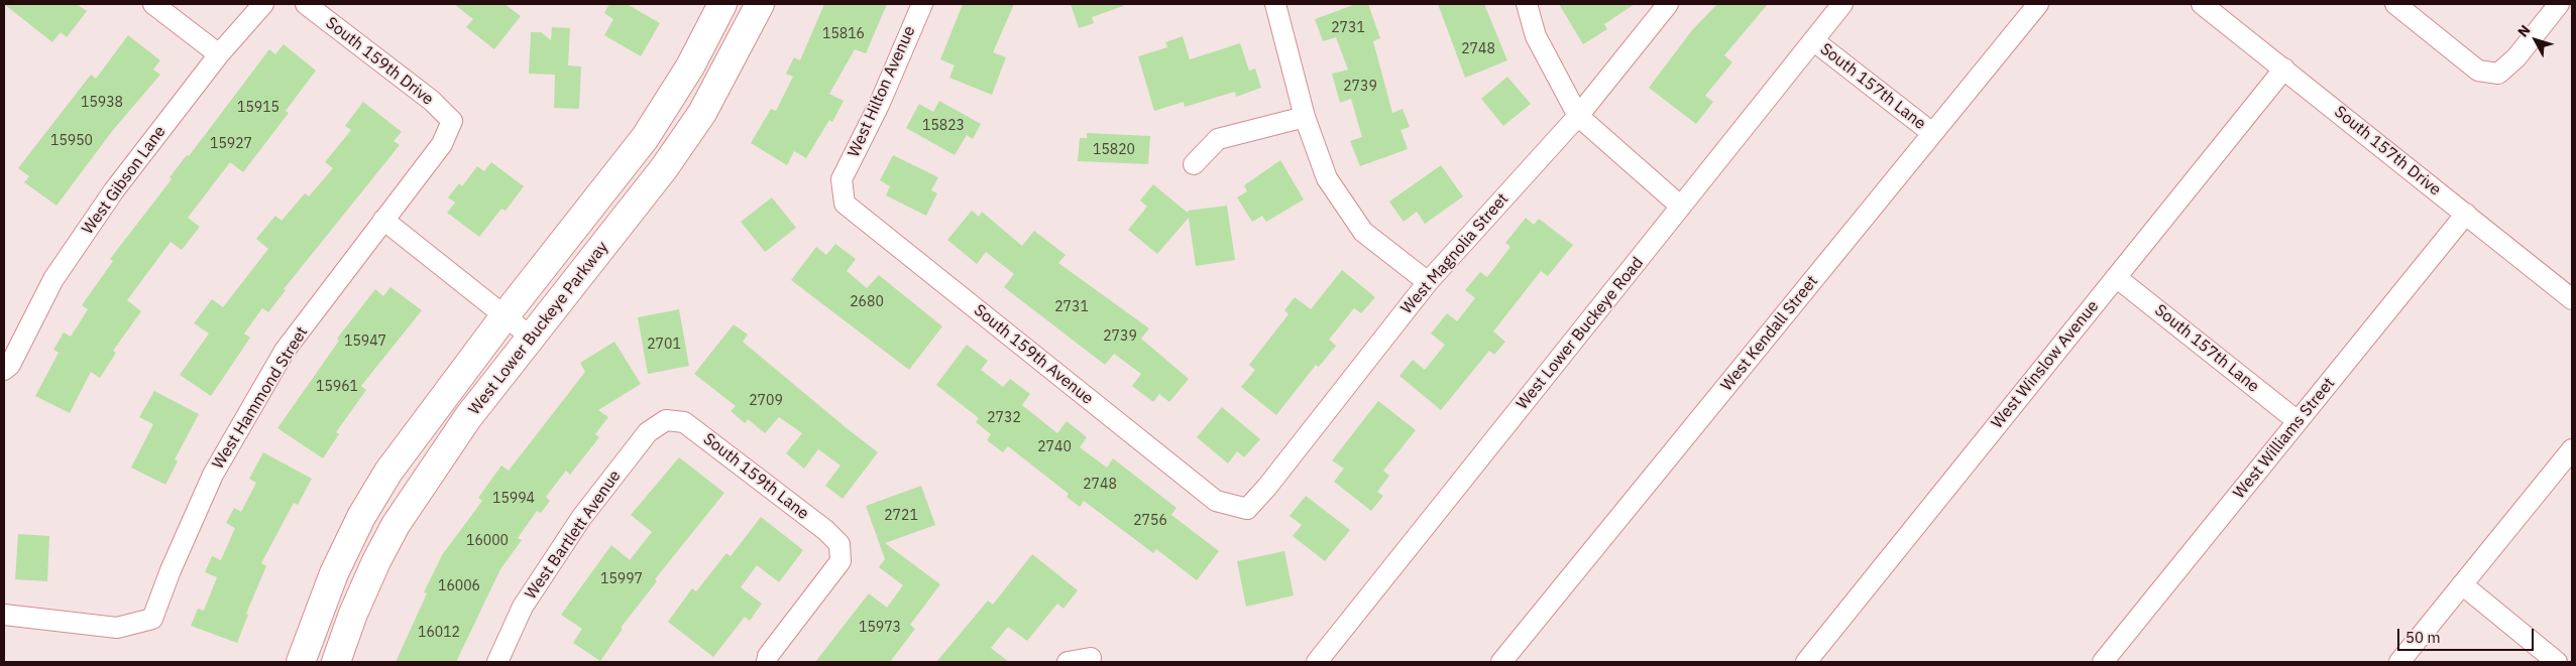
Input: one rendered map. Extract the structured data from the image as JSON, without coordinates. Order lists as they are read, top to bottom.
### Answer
{
  "streets": {
    "main road": ["West Lower Buckeye Parkway"],
    "street": [
      "South 159th Drive",
      "South 157th Lane",
      "West Hilton Avenue",
      "South 157th Drive",
      "West Gibson Lane",
      "West Magnolia Street",
      "West Lower Buckeye Road",
      "West Kendall Street",
      "South 159th Avenue",
      "West Winslow Avenue",
      "West Hammond Street",
      "West Williams Street",
      "South 159th Lane",
      "West Bartlett Avenue"
    ]
  },
  "crossings": [
    ["South 159th Drive", "West Hammond Street"],
    ["South 157th Lane", "West Lower Buckeye Road"],
    ["South 157th Lane", "West Kendall Street"],
    ["South 157th Lane", "West Winslow Avenue"],
    ["South 157th Lane", "West Williams Street"],
    ["West Hilton Avenue", "South 159th Avenue"],
    ["South 157th Drive", "West Winslow Avenue"],
    ["South 157th Drive", "West Williams Street"],
    ["West Magnolia Street", "South 159th Avenue"],
    ["South 159th Lane", "West Bartlett Avenue"]
  ],
  "house_numbers": [
    "2731",
    "15816",
    "2748",
    "2739",
    "15938",
    "15915",
    "15823",
    "15950",
    "15927",
    "15820",
    "2680",
    "2731",
    "2739",
    "15947",
    "2701",
    "15961",
    "2709",
    "2732",
    "2740",
    "2748",
    "15994",
    "2721",
    "2756",
    "16000",
    "15997",
    "16006",
    "15973",
    "16012"
  ],
  "scale_bar": "50 m",
  "north": "top left"
}
